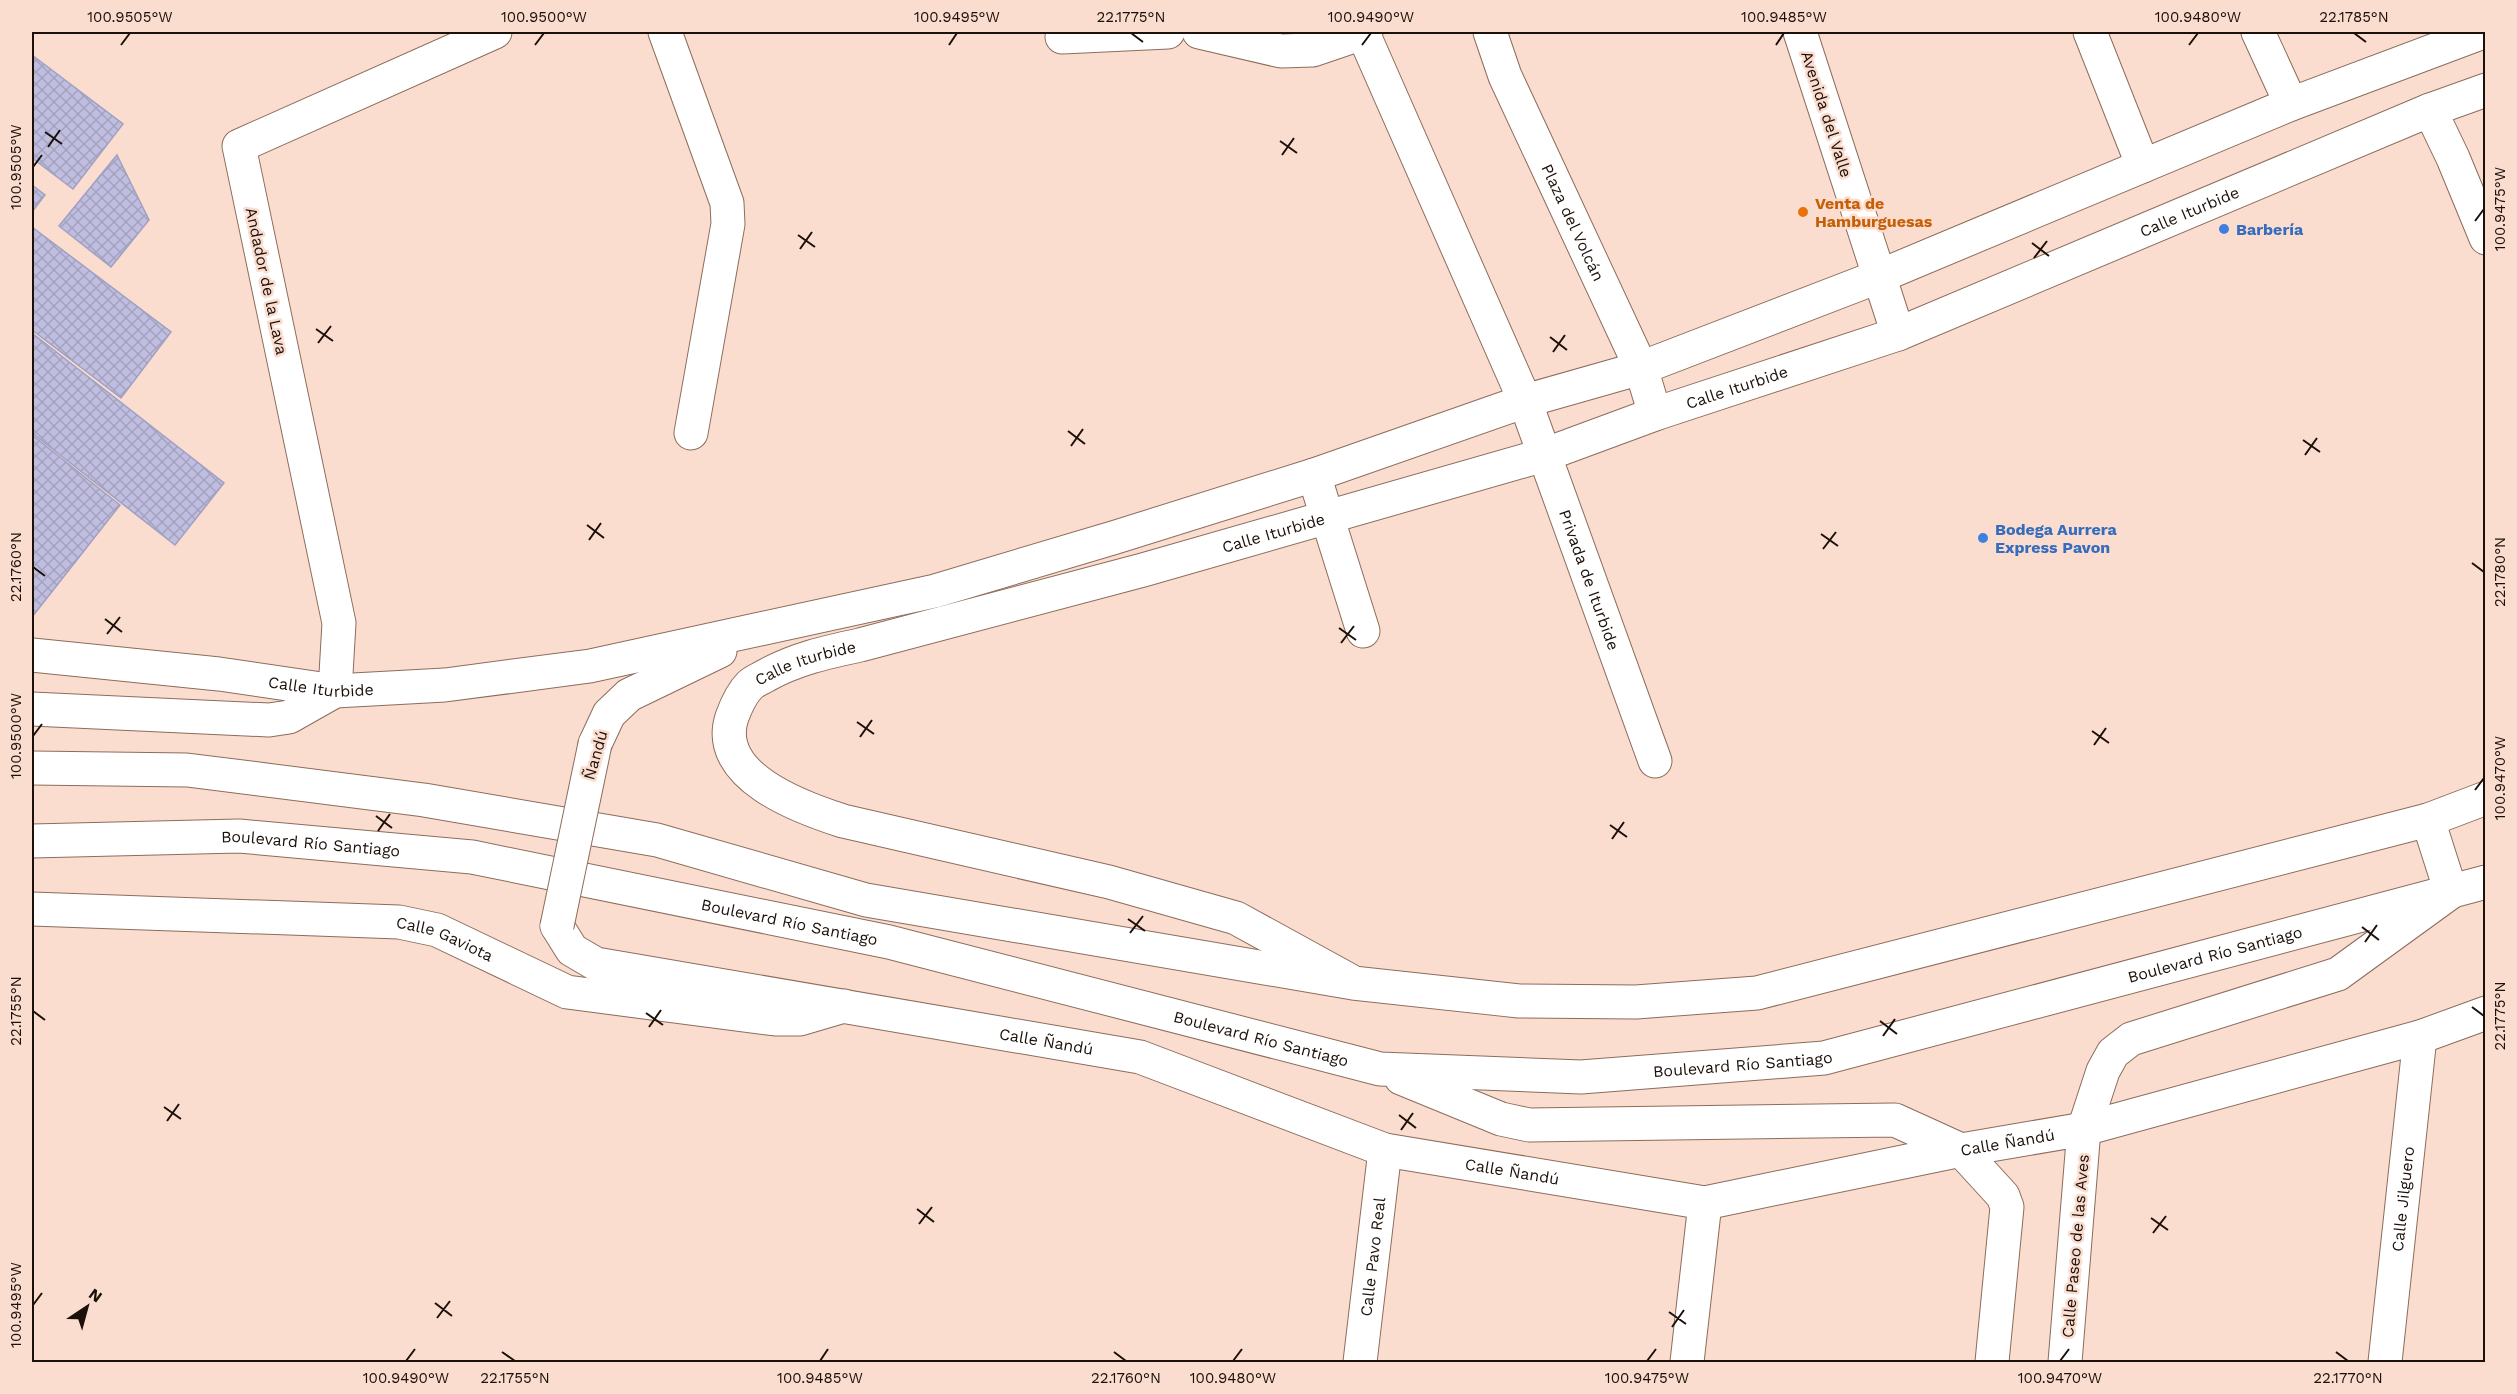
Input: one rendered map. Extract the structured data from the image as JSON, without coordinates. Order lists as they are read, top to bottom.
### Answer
{
  "streets": {
    "street": [
      "Avenida del Valle",
      "Calle Iturbide",
      "Plaza del Volcán",
      "Andador de la Lava",
      "Privada de Iturbide",
      "Ñandú",
      "Boulevard Río Santiago",
      "Calle Gaviota",
      "Calle Ñandú",
      "Calle Jilguero",
      "Calle Paseo de las Aves",
      "Calle Pavo Real"
    ]
  },
  "crossings": [
    ["Avenida del Valle", "Calle Iturbide"],
    ["Calle Iturbide", "Plaza del Volcán"],
    ["Calle Iturbide", "Andador de la Lava"],
    ["Calle Iturbide", "Privada de Iturbide"],
    ["Calle Iturbide", "Ñandú"],
    ["Ñandú", "Calle Ñandú"],
    ["Boulevard Río Santiago", "Calle Paseo de las Aves"],
    ["Calle Gaviota", "Calle Ñandú"],
    ["Calle Ñandú", "Calle Jilguero"],
    ["Calle Ñandú", "Calle Paseo de las Aves"],
    ["Calle Ñandú", "Calle Pavo Real"]
  ],
  "places": ["Venta de Hamburguesas", "Barbería", "Bodega Aurrera Express Pavon"],
  "north": "top right",
  "coordinates": [
    "100.9505°W",
    "100.9500°W",
    "100.9495°W",
    "22.1775°N",
    "100.9490°W",
    "100.9485°W",
    "100.9480°W",
    "22.1785°N",
    "100.9475°W",
    "22.1760°N",
    "22.1780°N",
    "100.9470°W",
    "22.1755°N",
    "22.1770°N"
  ]
}
